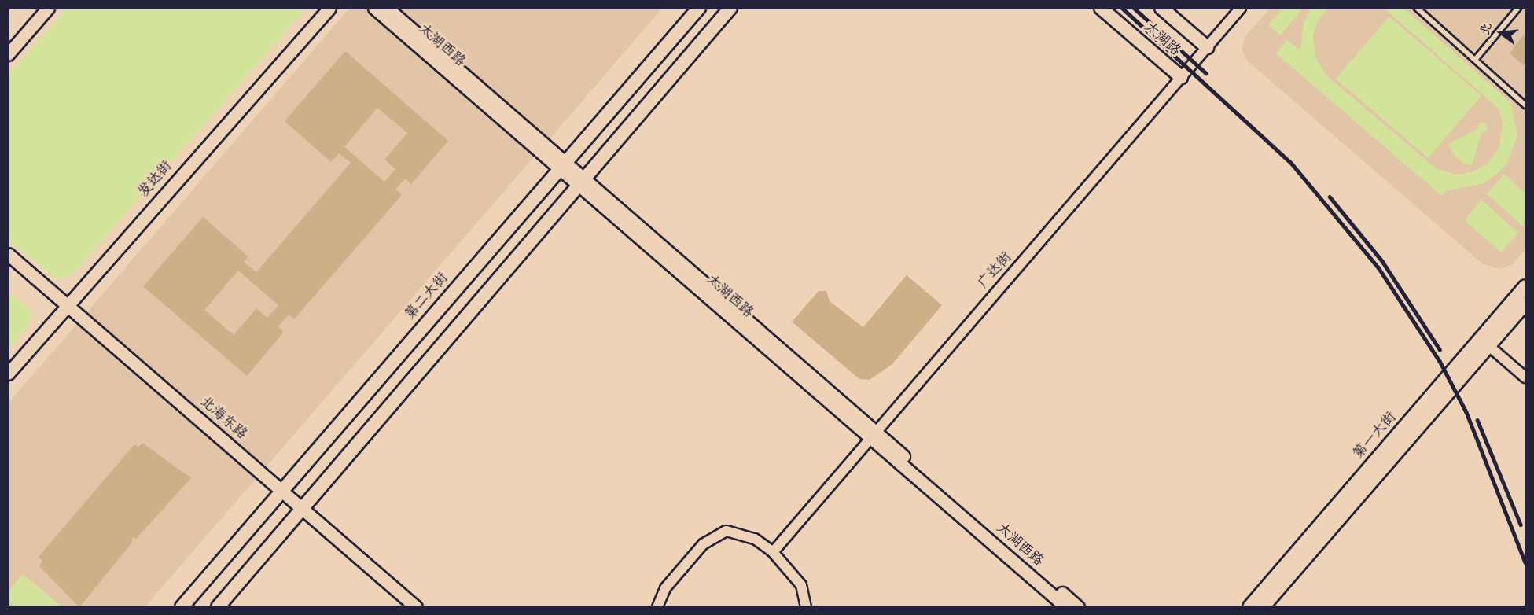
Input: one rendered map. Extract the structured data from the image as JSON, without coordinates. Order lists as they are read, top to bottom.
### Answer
{
  "streets": {
    "main road": ["太湖路", "第二大街", "第一大街"],
    "street": [
      "太湖西路",
      "发达街",
      "广达街",
      "北海东路"
    ]
  },
  "crossings": [
    ["太湖路", "广达街"],
    ["太湖西路", "广达街"],
    ["太湖西路", "第二大街"],
    ["发达街", "北海东路"],
    ["第二大街", "北海东路"]
  ],
  "north": "left"
}
